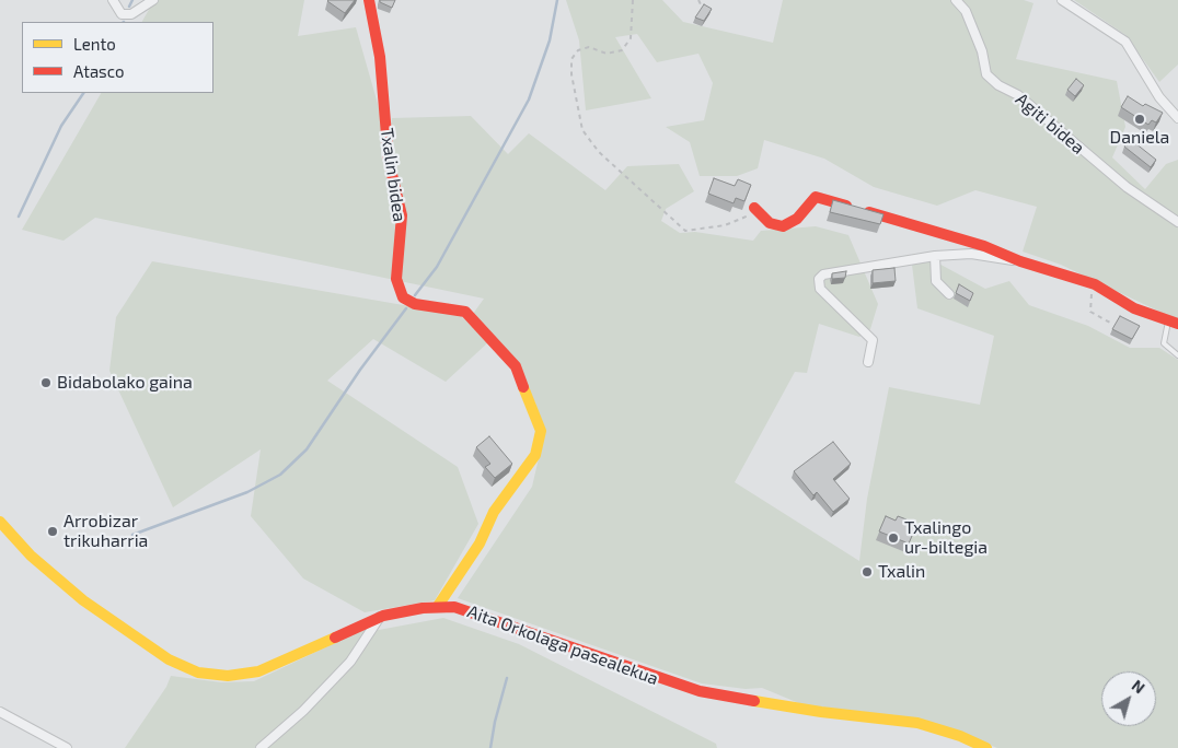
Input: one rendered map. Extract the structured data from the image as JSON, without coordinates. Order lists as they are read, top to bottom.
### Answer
{
  "streets": {
    "street": ["Agiti bidea", "Txalin bidea", "Aita Orkolaga pasealekua"]
  },
  "crossings": [
    ["Txalin bidea", "Aita Orkolaga pasealekua"]
  ],
  "places": [
    "Daniela",
    "Bidabolako gaina",
    "Arrobizar trikuharria",
    "Txalingo ur-biltegia",
    "Txalin"
  ],
  "legend": ["Lento", "Atasco"],
  "north": "top right"
}
